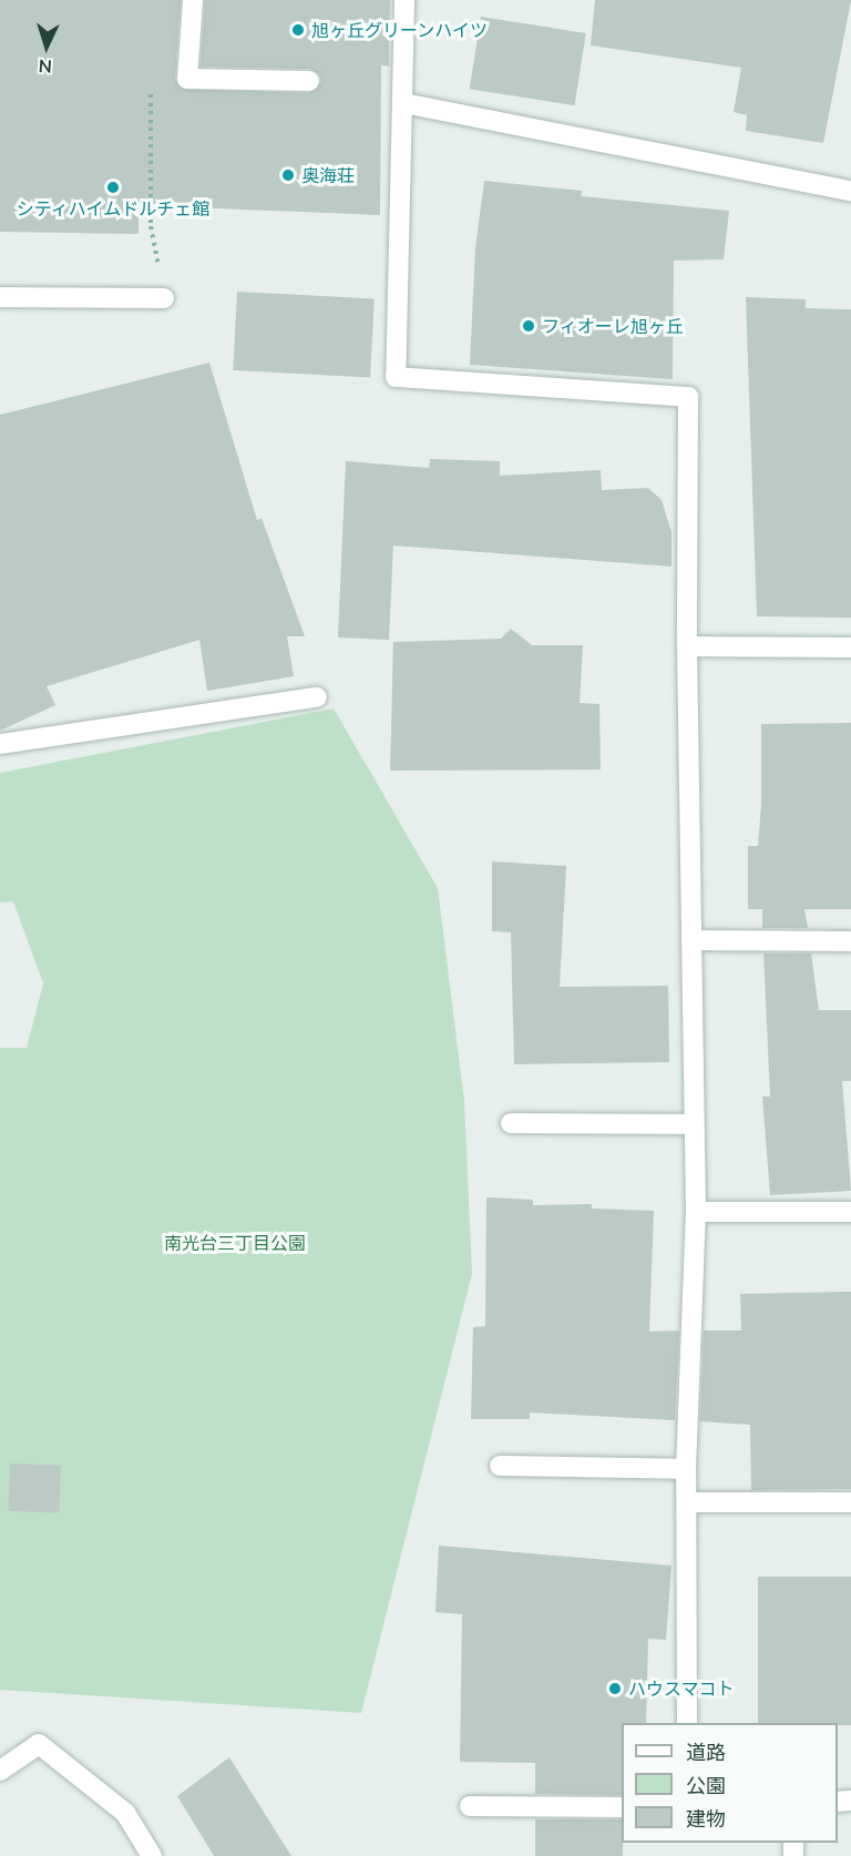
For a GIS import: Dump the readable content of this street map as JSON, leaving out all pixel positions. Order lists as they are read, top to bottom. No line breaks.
{"parks":["南光台三丁目公園"],"places":["旭ヶ丘グリーンハイツ","奥海荘","シティハイムドルチェ館","フィオーレ旭ヶ丘","ハウスマコト"],"legend":["道路","公園","建物"],"north":"bottom"}
